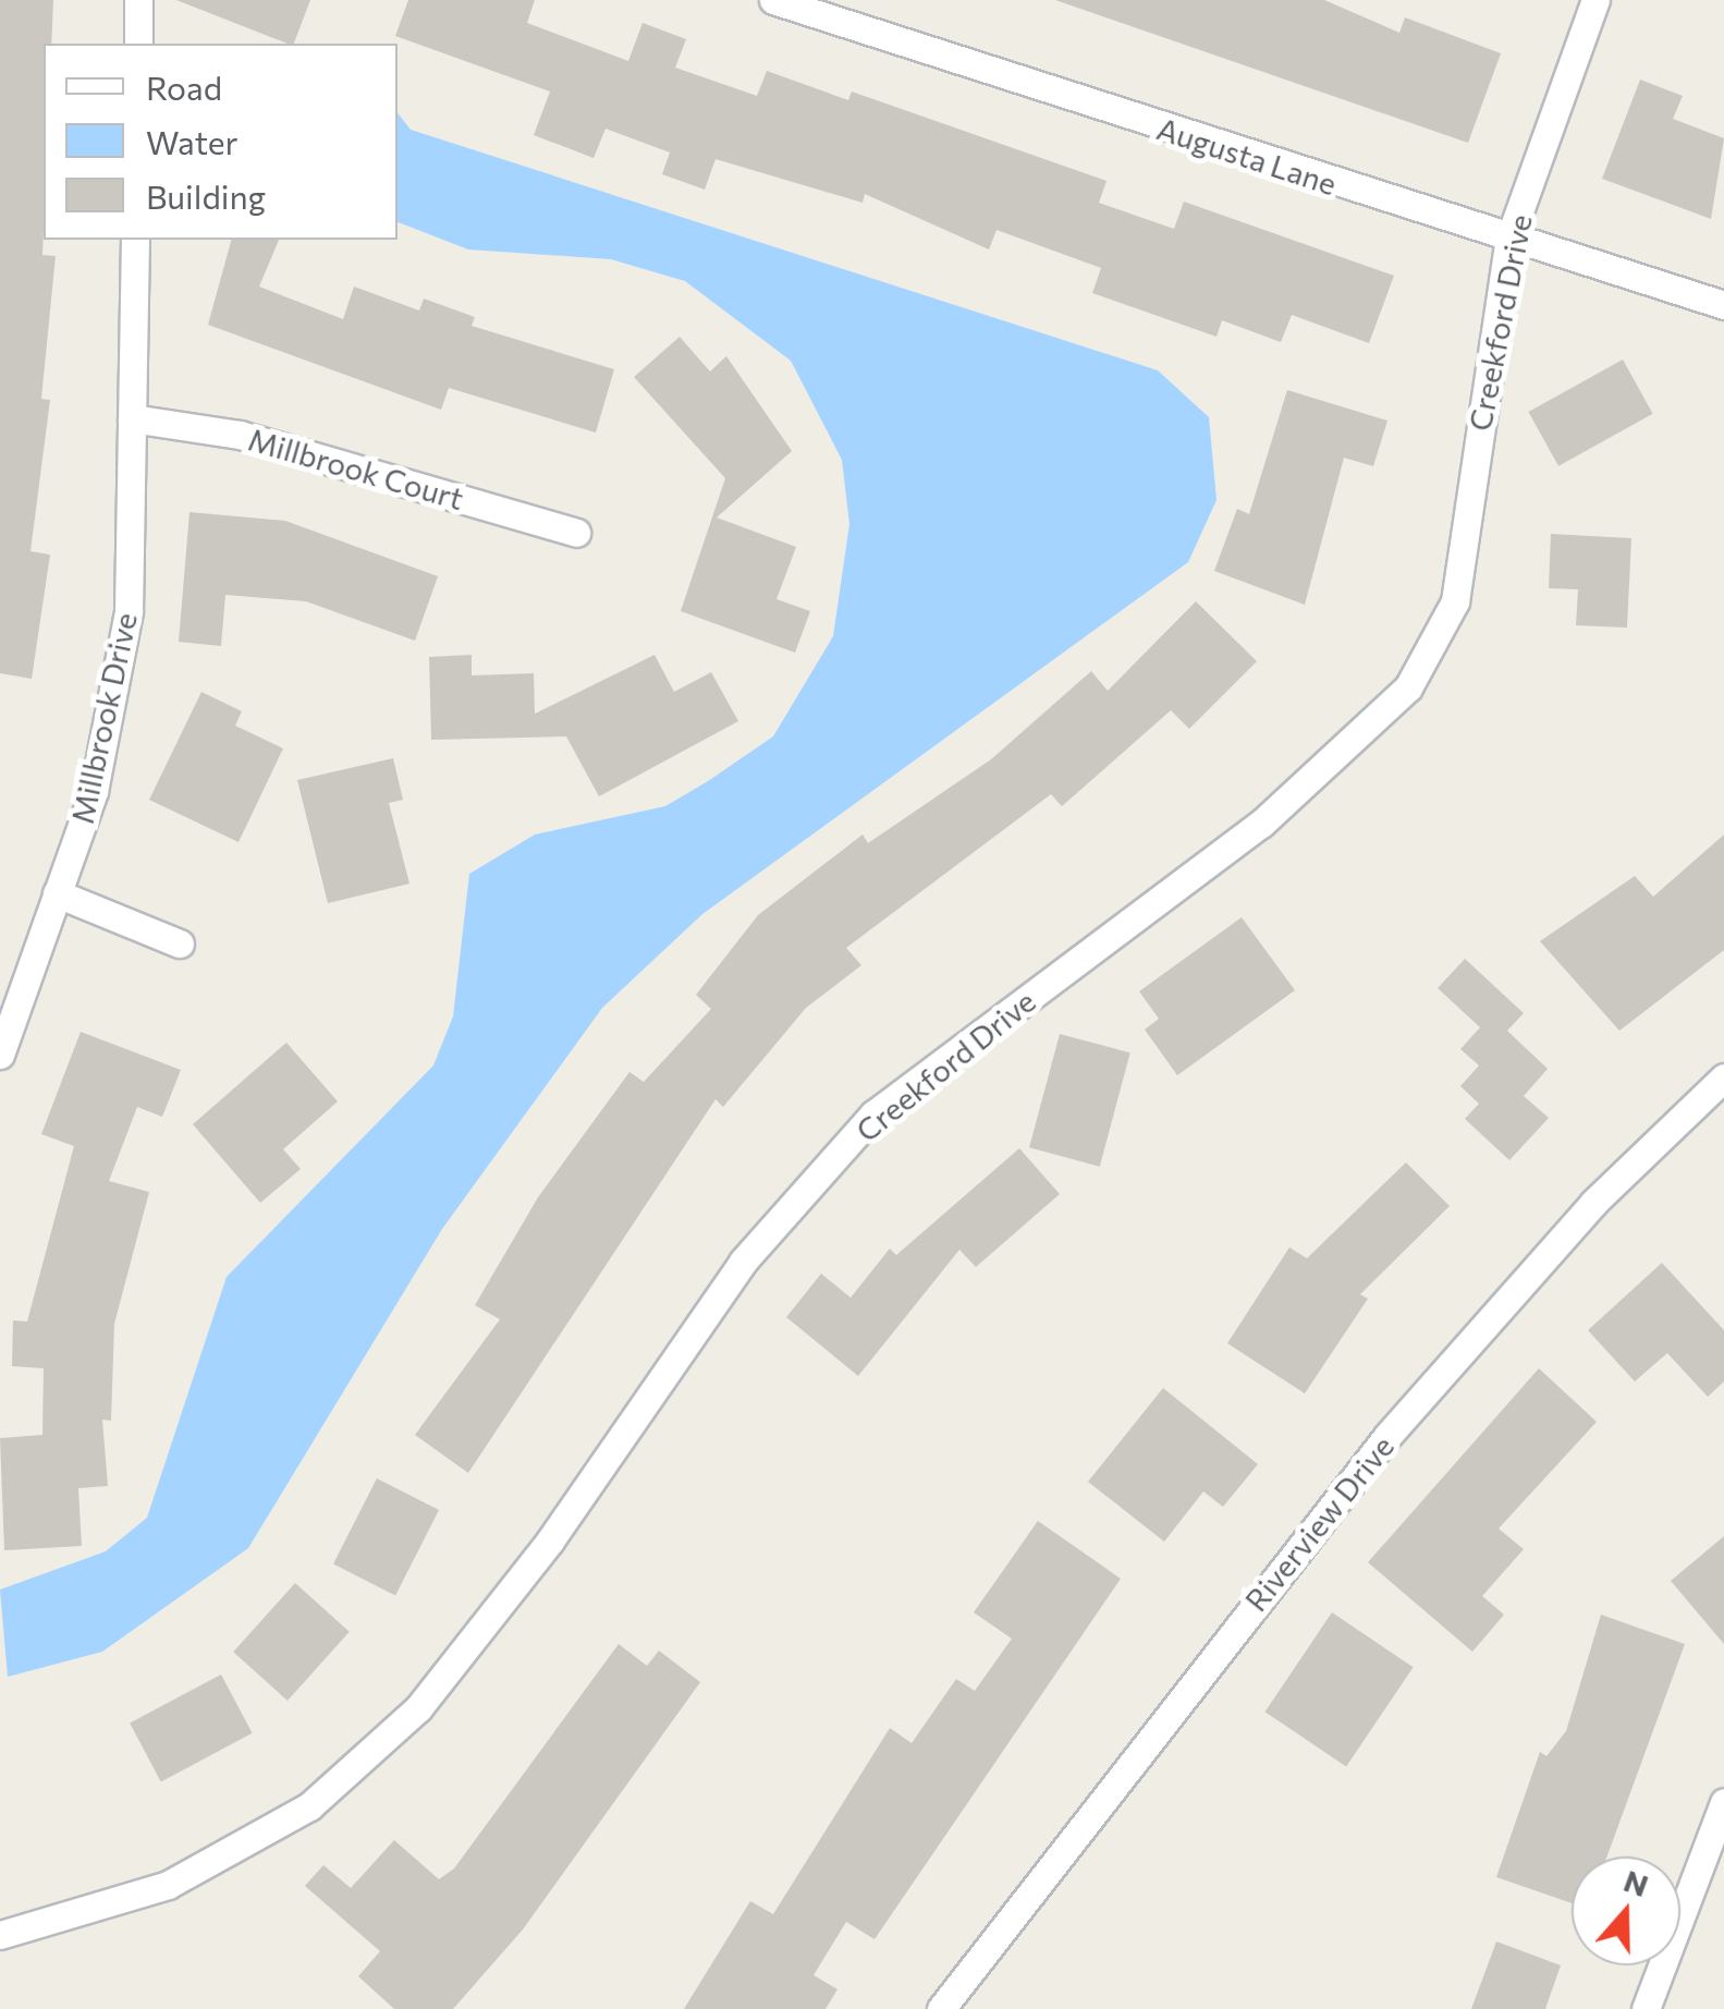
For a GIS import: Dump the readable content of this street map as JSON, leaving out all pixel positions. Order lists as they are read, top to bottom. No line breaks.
{"streets":{"street":["Augusta Lane","Creekford Drive","Millbrook Court","Millbrook Drive","Riverview Drive"]},"crossings":[["Augusta Lane","Creekford Drive"],["Millbrook Court","Millbrook Drive"]],"legend":["Road","Water","Building"],"north":"top"}
